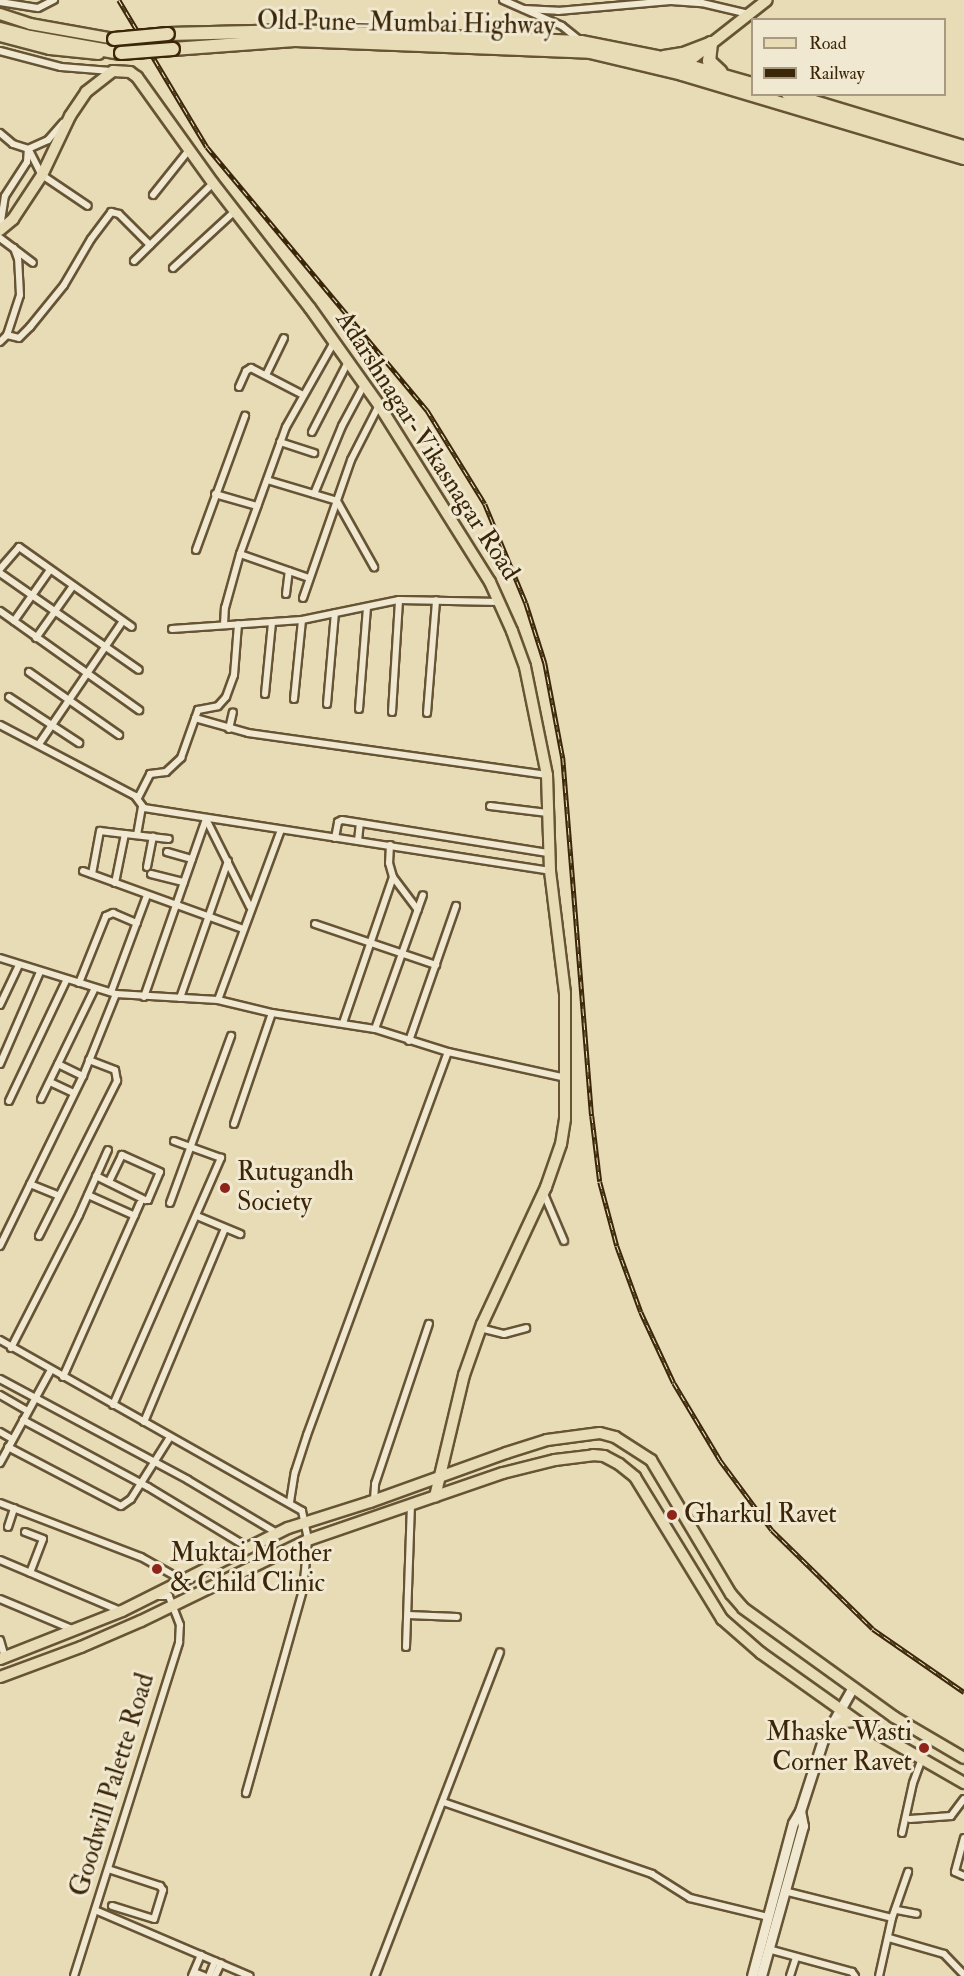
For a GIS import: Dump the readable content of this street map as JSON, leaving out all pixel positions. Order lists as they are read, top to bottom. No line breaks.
{"streets":{"highway":["Old Pune–Mumbai Highway"],"main road":["Adarshnagar-Vikasnagar Road"],"street":["Goodwill Palette Road"]},"places":["Rutugandh Society","Gharkul Ravet","Muktai Mother & Child Clinic","Mhaske Wasti Corner Ravet"],"legend":["Road","Railway"]}
